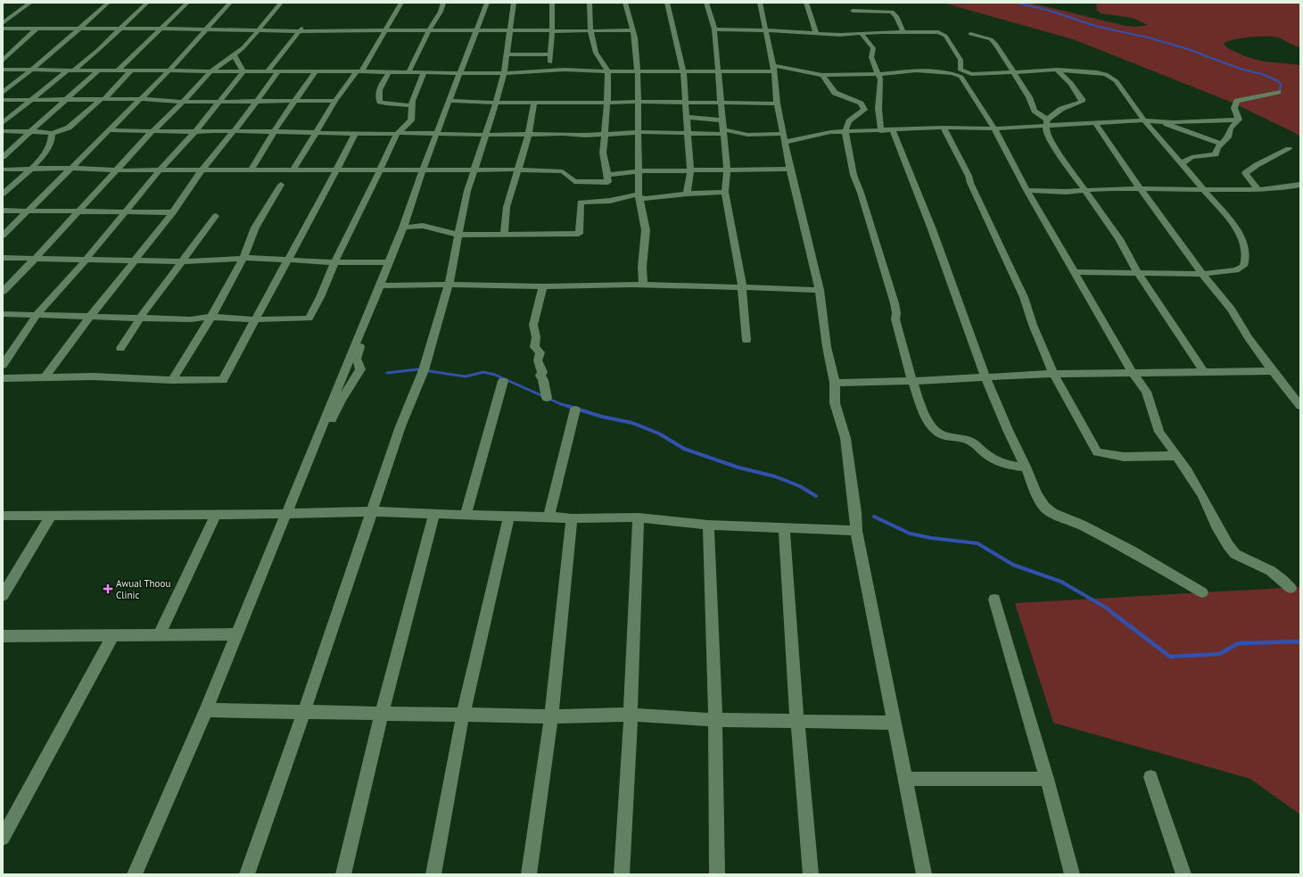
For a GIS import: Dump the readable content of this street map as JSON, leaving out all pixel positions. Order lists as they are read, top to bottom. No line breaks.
{"places":{"health":["Awual Thoou Clinic"]}}
